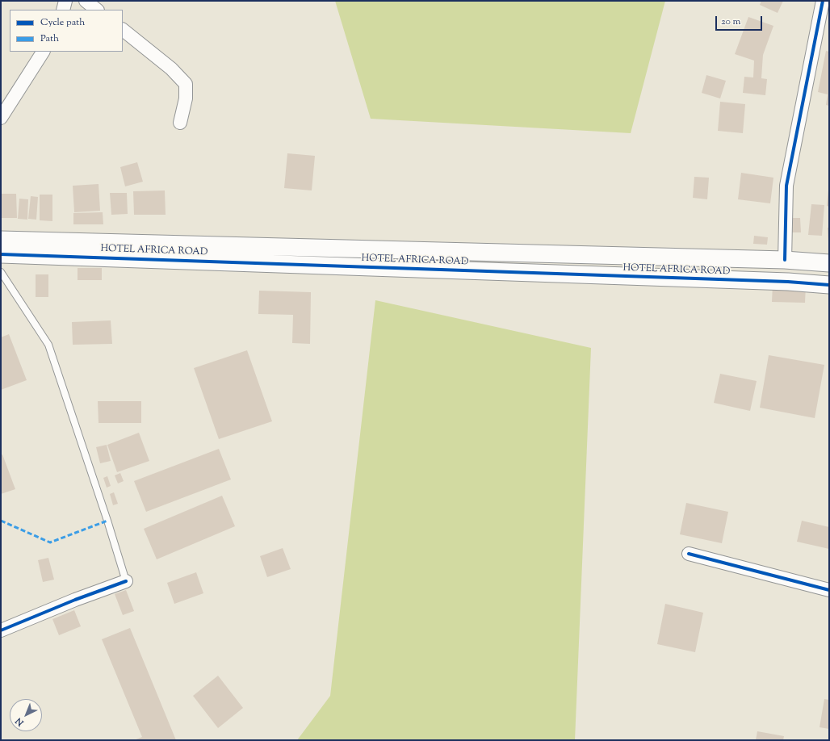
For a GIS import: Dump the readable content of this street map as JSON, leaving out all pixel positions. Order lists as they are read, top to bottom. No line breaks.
{"streets":{"street":["HOTEL AFRICA ROAD"]},"legend":["Cycle path","Path"],"scale_bar":"20 m","north":"bottom left"}
